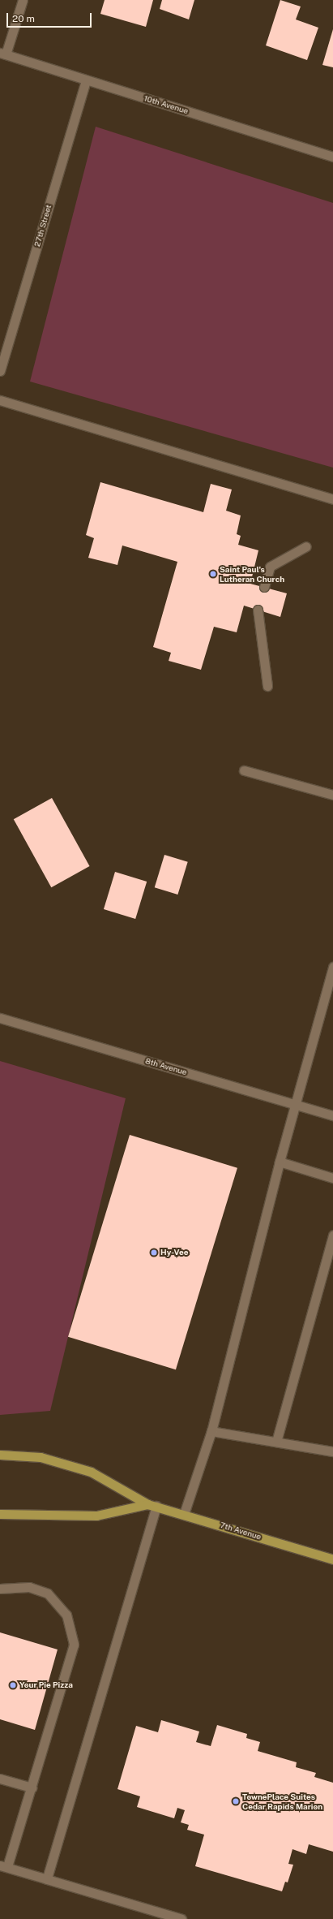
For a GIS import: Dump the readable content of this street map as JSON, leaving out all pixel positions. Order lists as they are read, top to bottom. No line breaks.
{"streets":{"main road":["7th Avenue"],"street":["10th Avenue","27th Street","8th Avenue"]},"crossings":[["10th Avenue","27th Street"]],"places":["Saint Paul's Lutheran Church","Hy-Vee","Your Pie Pizza","TownePlace Suites Cedar Rapids Marion"],"scale_bar":"20 m"}
